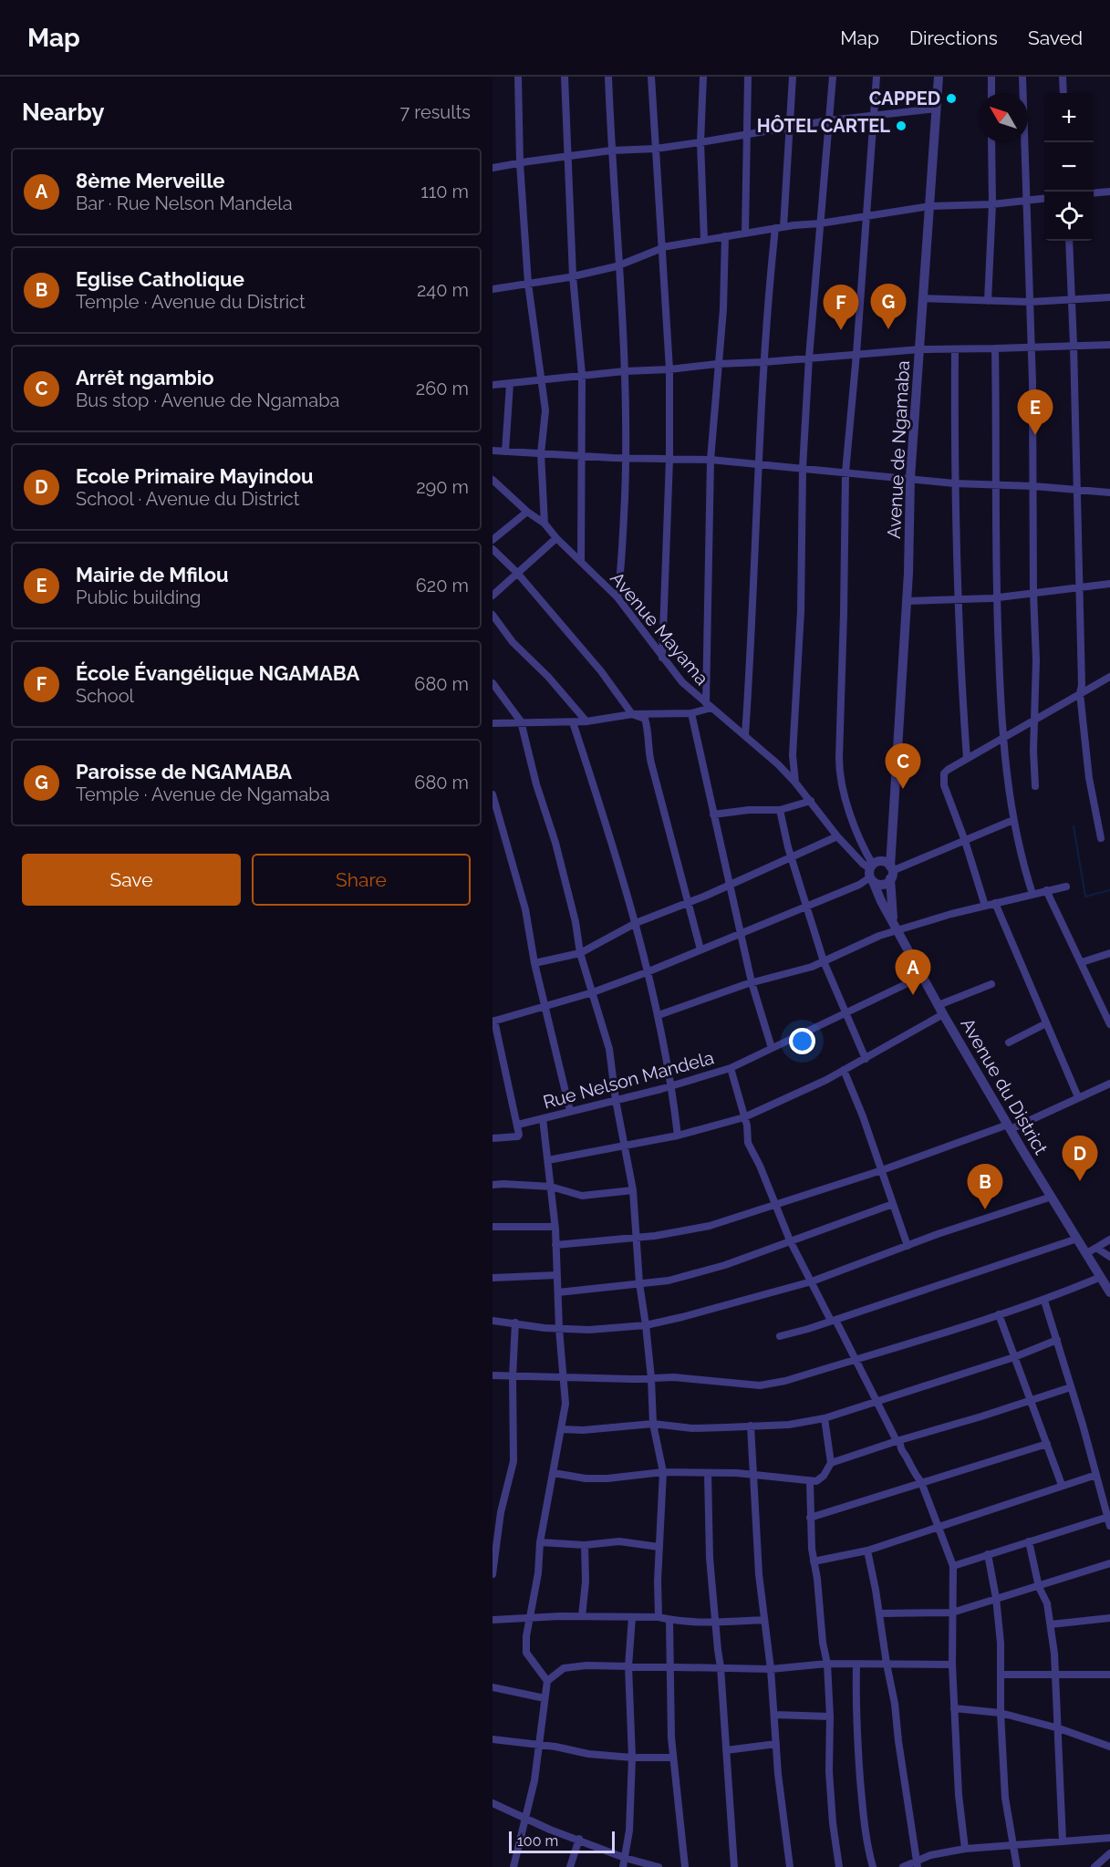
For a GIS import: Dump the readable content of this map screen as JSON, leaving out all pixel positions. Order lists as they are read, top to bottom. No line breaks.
{"streets":{"street":["Avenue de Ngamaba","Avenue Mayama","Rue Nelson Mandela","Avenue du District"]},"crossings":[["Avenue de Ngamaba","Avenue Mayama"],["Avenue de Ngamaba","Avenue du District"],["Avenue Mayama","Avenue du District"],["Rue Nelson Mandela","Avenue du District"]],"places":["CAPPED","HÔTEL CARTEL"],"scale_bar":"100 m","north":"top left","page":{"header":"Map","nav":["Map","Directions","Saved"],"heading":["Nearby","7 results"],"map_buttons":["+","−"],"list":[{"mark":"A","name":"8ème Merveille","note":"Bar · Rue Nelson Mandela","value":"110 m"},{"mark":"B","name":"Eglise Catholique","note":"Temple · Avenue du District","value":"240 m"},{"mark":"C","name":"Arrêt ngambio","note":"Bus stop · Avenue de Ngamaba","value":"260 m"},{"mark":"D","name":"Ecole Primaire Mayindou","note":"School · Avenue du District","value":"290 m"},{"mark":"E","name":"Mairie de Mfilou","note":"Public building","value":"620 m"},{"mark":"F","name":"École Évangélique NGAMABA","note":"School","value":"680 m"},{"mark":"G","name":"Paroisse de NGAMABA","note":"Temple · Avenue de Ngamaba","value":"680 m"}],"pins":["G","F","E","C","A","D","B"],"buttons":["Save","Share"],"scale":"100 m"}}
